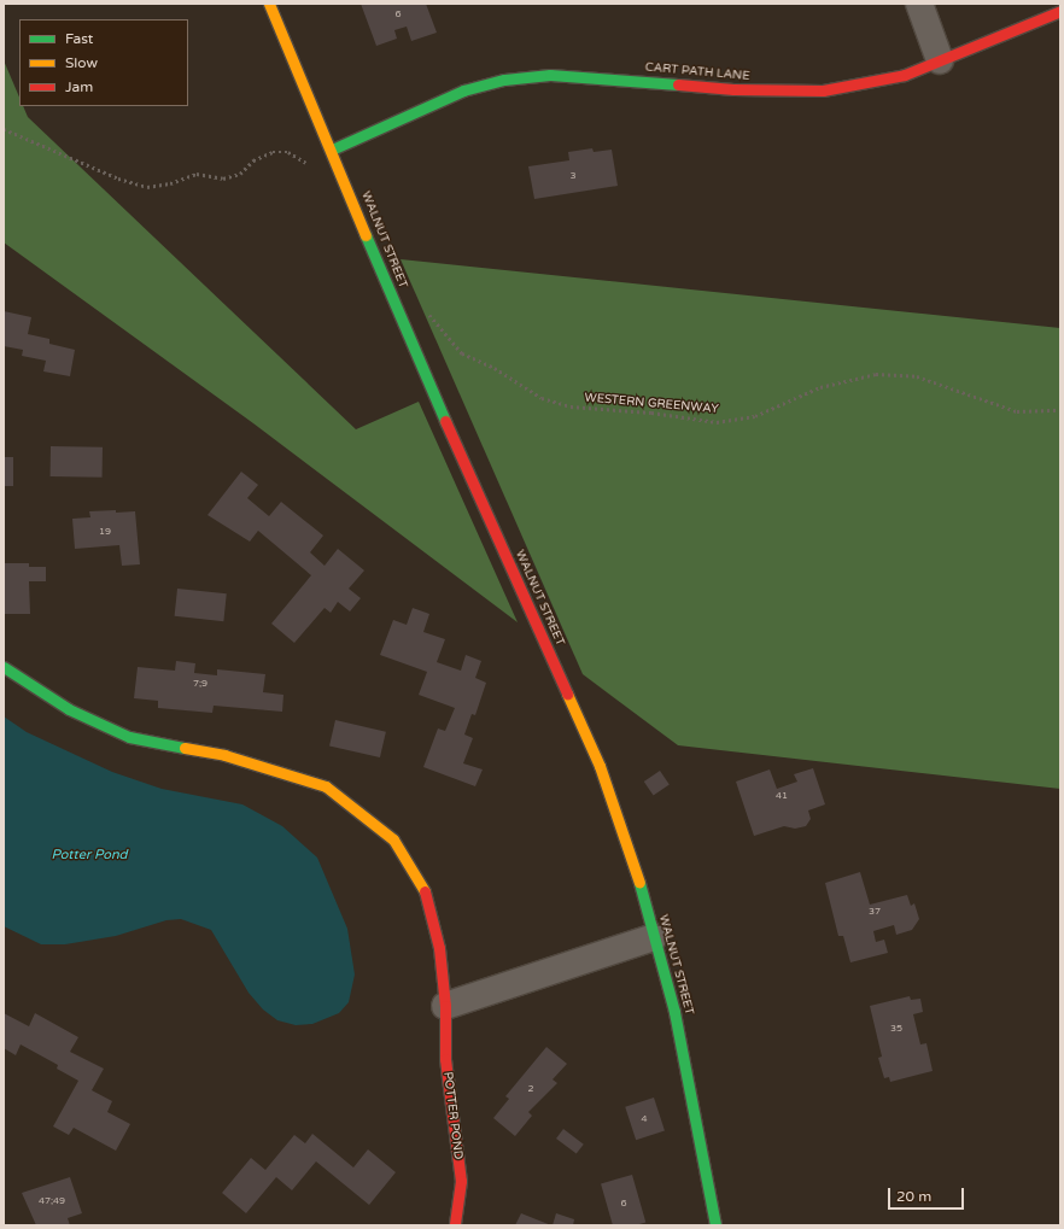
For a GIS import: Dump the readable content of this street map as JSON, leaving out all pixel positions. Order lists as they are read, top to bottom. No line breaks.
{"streets":{"street":["CART PATH LANE","WALNUT STREET","POTTER POND"],"path":["WESTERN GREENWAY"]},"crossings":[["CART PATH LANE","WALNUT STREET"]],"water":["Potter Pond"],"house_numbers":["6","3","19","7;9","41","37","35","2","4","47;49","6"],"legend":["Fast","Slow","Jam"],"scale_bar":"20 m"}
